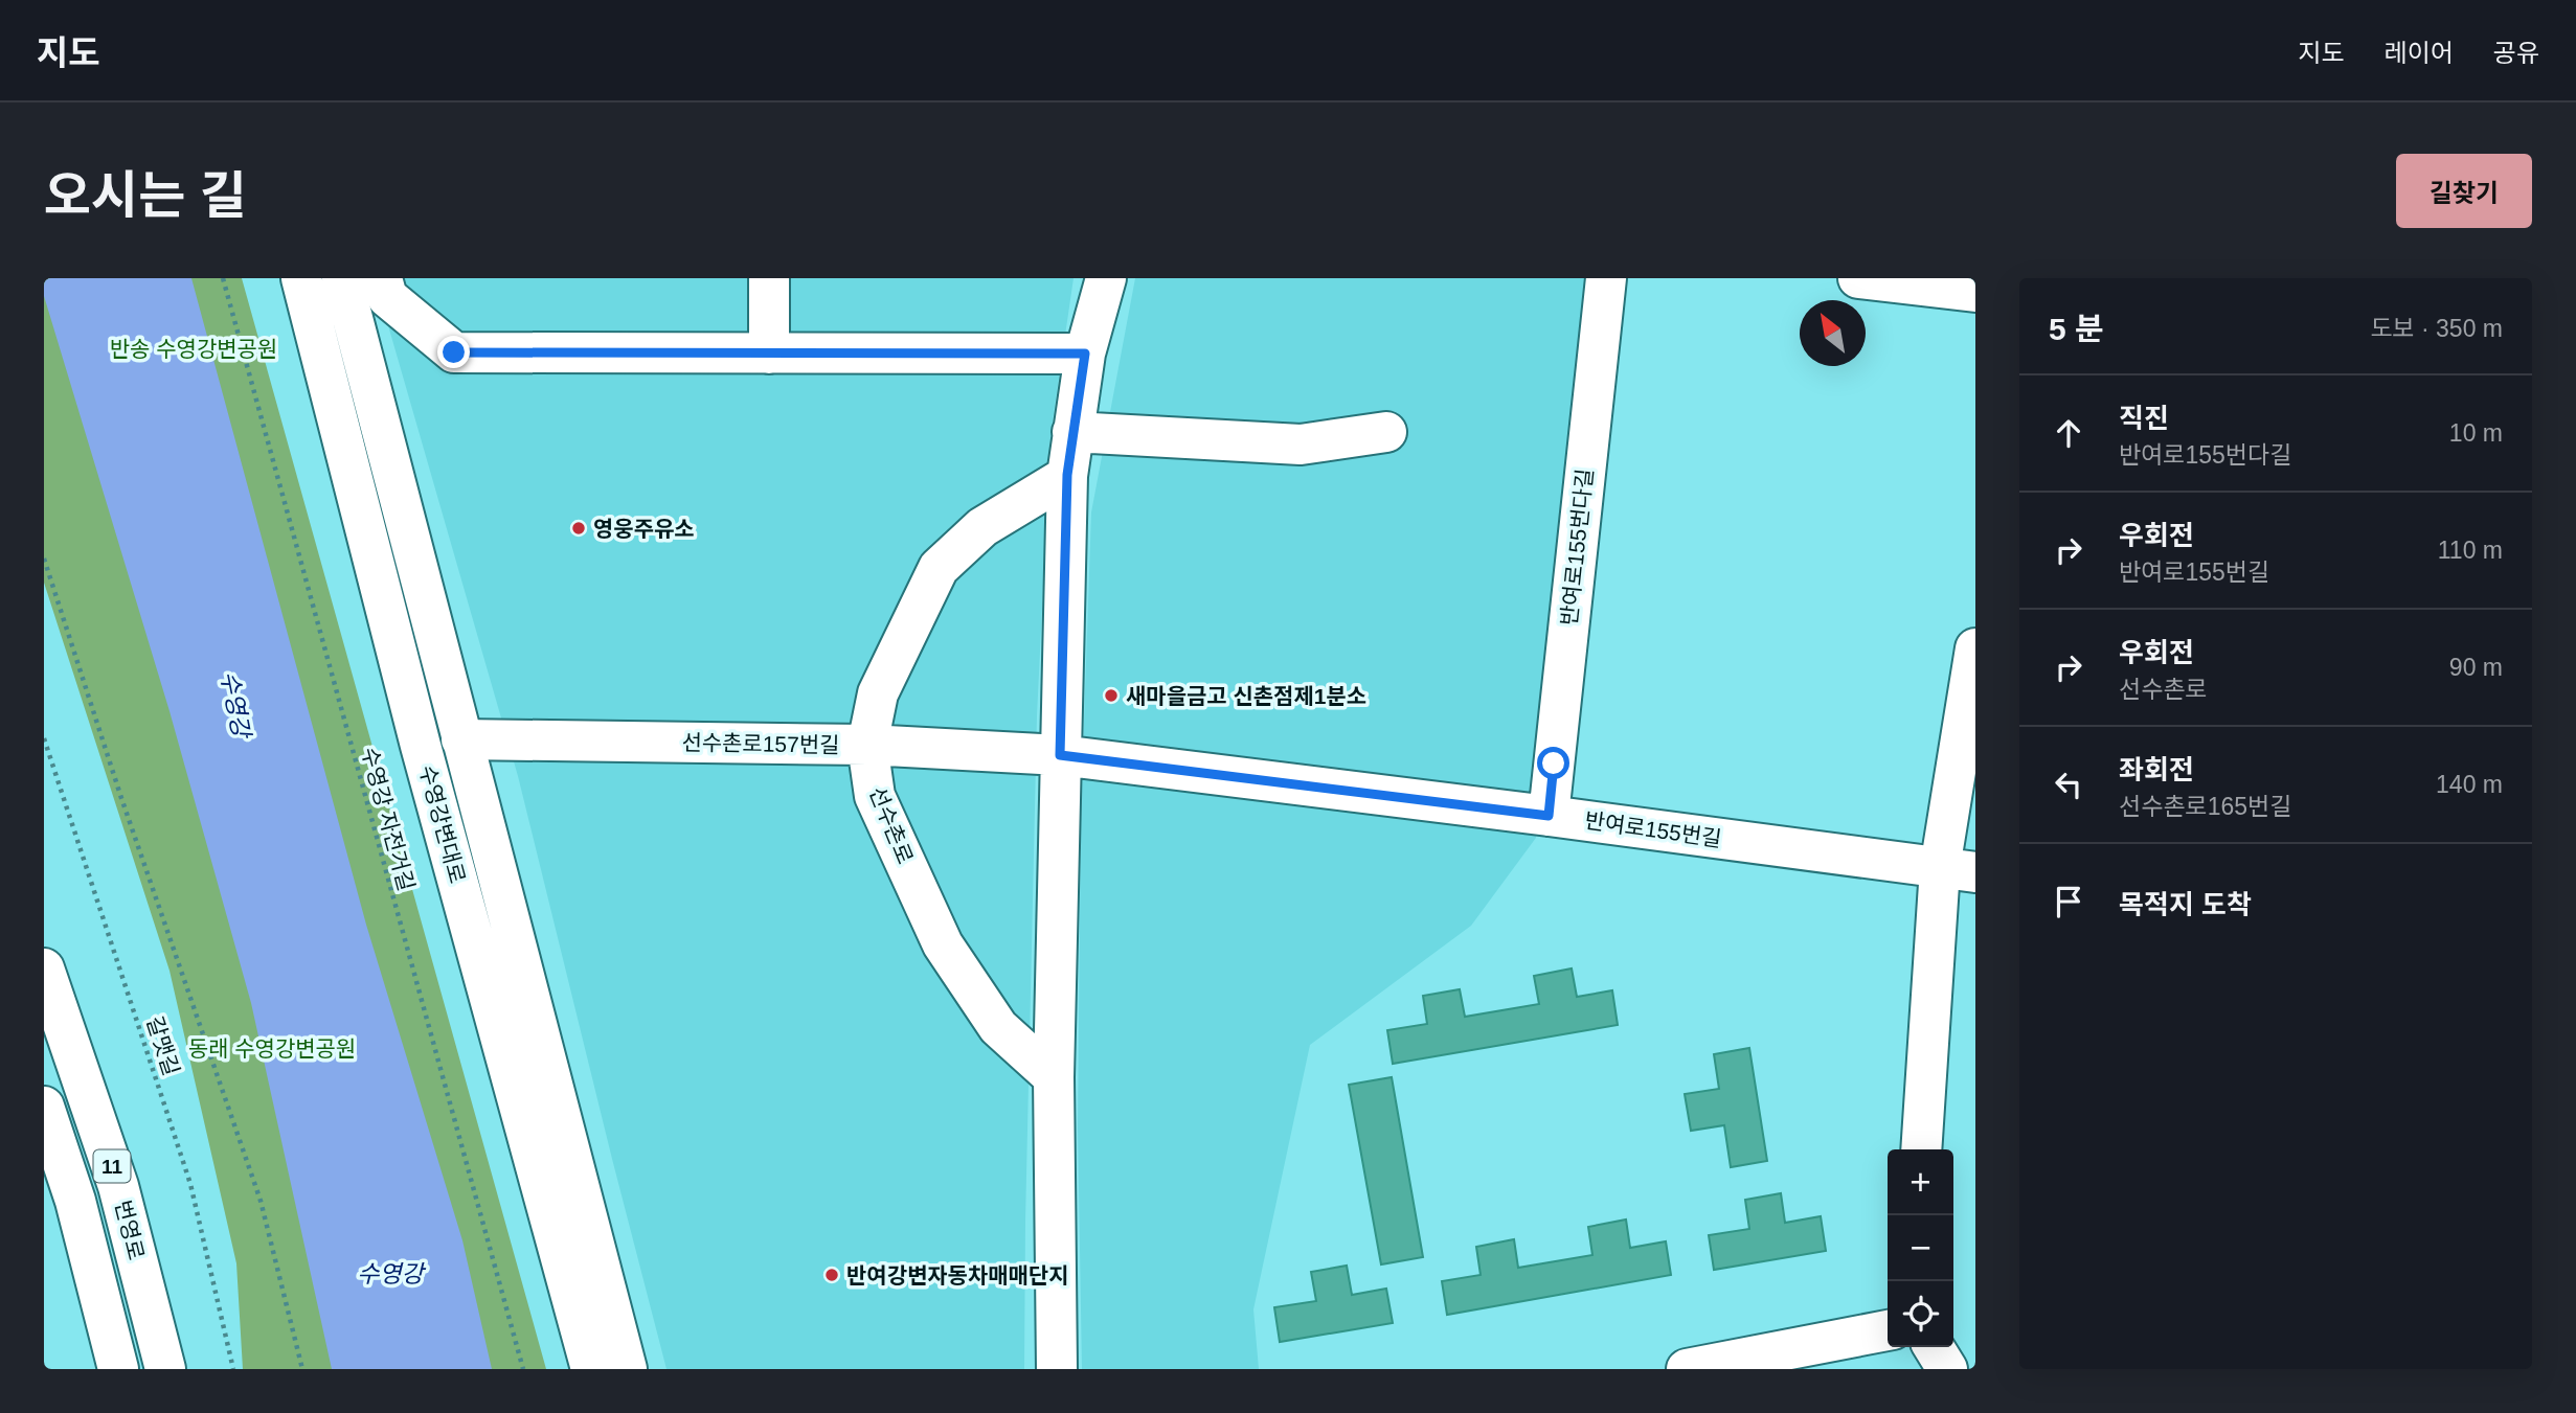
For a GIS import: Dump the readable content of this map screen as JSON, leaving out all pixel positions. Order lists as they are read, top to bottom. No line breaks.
{"streets":{"main road":["반여로155번다길","선수촌로157번길","수영강변대로","선수촌로","반여로155번길","11","번영로"],"path":["수영강 자전거길","갈맷길"]},"crossings":[["반여로155번다길","반여로155번길"],["선수촌로157번길","수영강변대로"],["선수촌로157번길","선수촌로"],["선수촌로157번길","반여로155번길"]],"water":["수영강"],"parks":["반송 수영강변공원","동래 수영강변공원"],"places":["영웅주유소","새마을금고 신촌점제1분소","반여강변자동차매매단지"],"north":"top left","page":{"header":"지도","nav":["지도","레이어","공유"],"title":"오시는 길","buttons":"길찾기","heading":["5 분","도보 · 350 m"],"list":[["직진","반여로155번다길","10 m"],["우회전","반여로155번길","110 m"],["우회전","선수촌로","90 m"],["좌회전","선수촌로165번길","140 m"],"목적지 도착"],"map_buttons":["+","−"]}}
